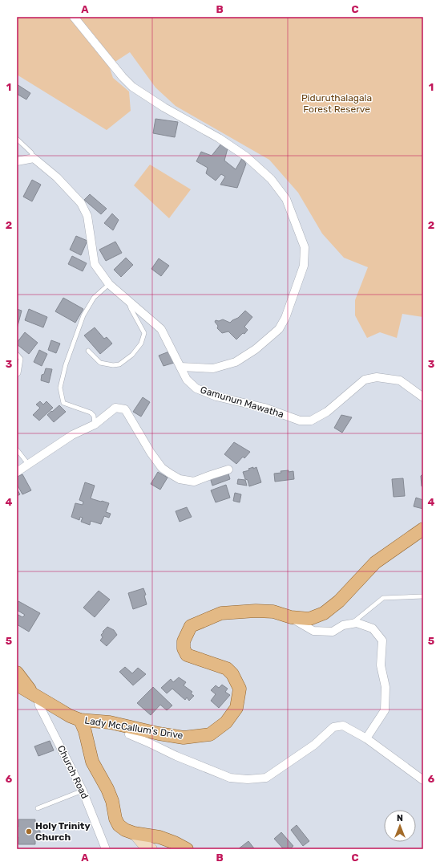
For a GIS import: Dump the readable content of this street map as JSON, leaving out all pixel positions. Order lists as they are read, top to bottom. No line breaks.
{"streets":{"main road":["Lady McCallum's Drive"],"street":["Gamunun Mawatha","Church Road"]},"crossings":[["Lady McCallum's Drive","Church Road"]],"parks":["Piduruthalagala Forest Reserve"],"places":["Holy Trinity Church"],"north":"top","grid":{"columns":["A","B","C"],"rows":["1","2","3","4","5","6"]}}
